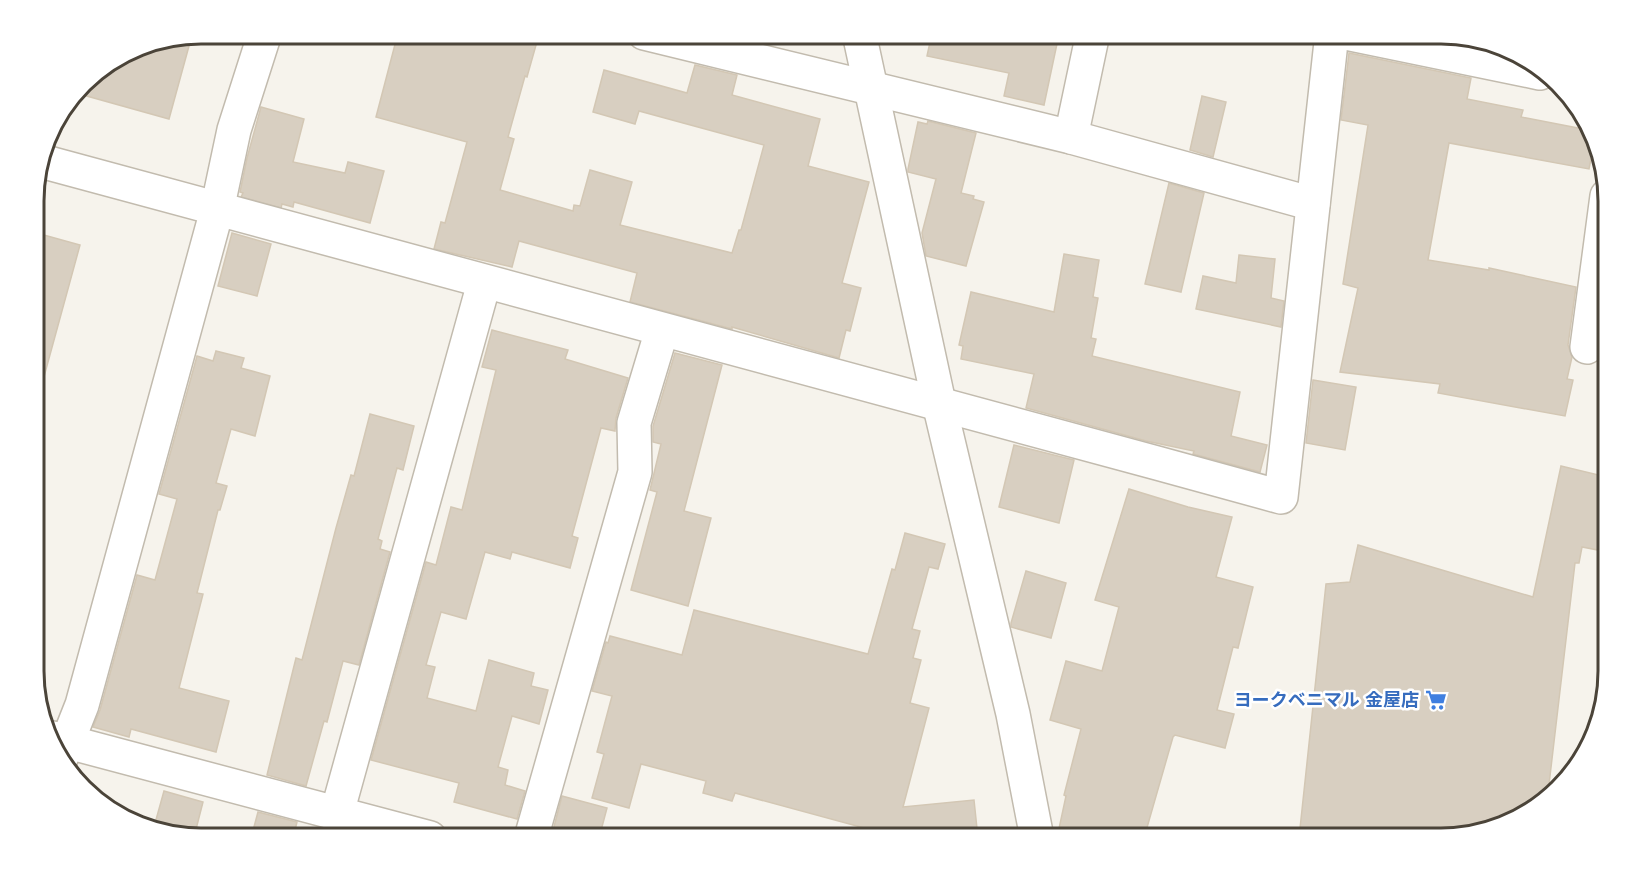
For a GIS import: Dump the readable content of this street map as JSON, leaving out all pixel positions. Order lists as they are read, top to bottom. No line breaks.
{"places":{"supermarket":["ヨークベニマル 金屋店"]}}
